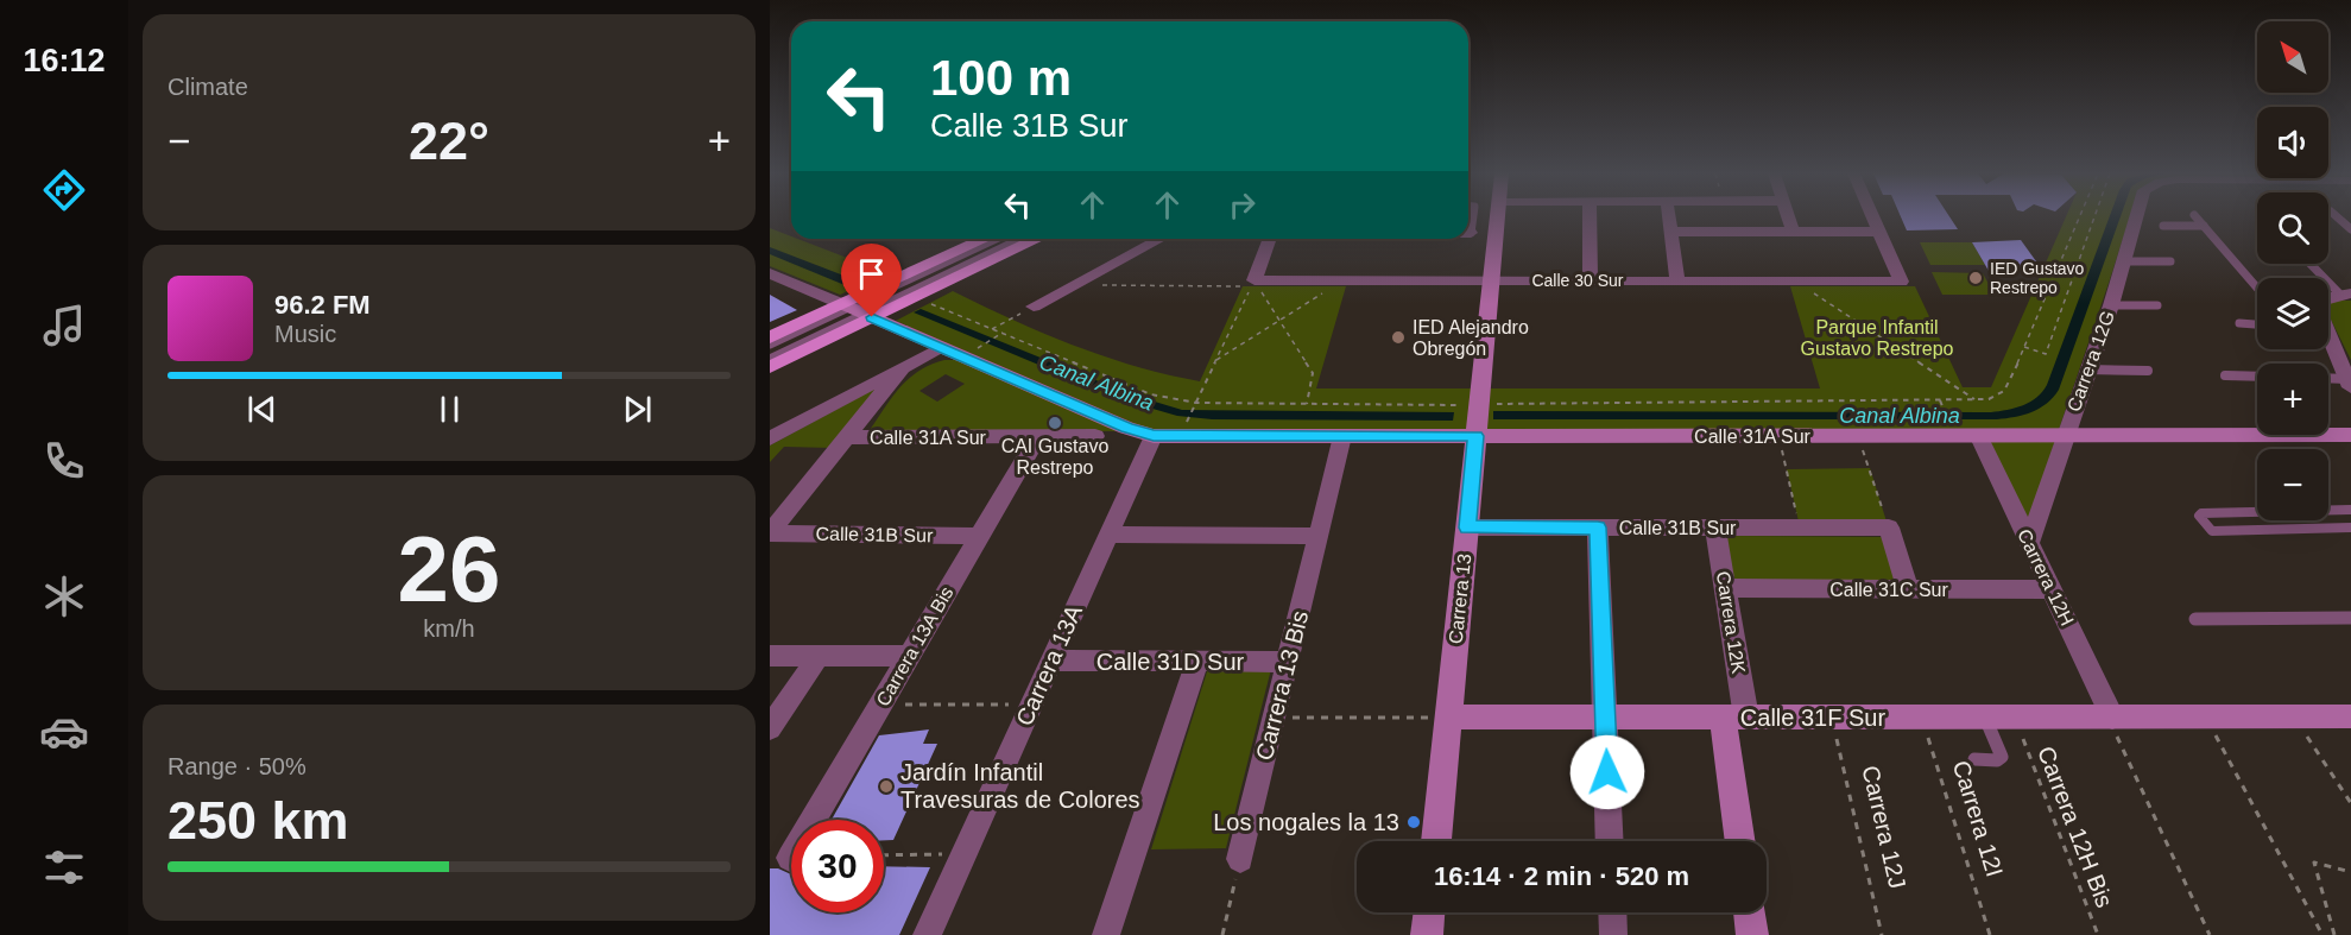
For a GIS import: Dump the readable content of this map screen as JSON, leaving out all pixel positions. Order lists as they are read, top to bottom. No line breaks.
{"streets":{"street":["Calle 30 Sur","Carrera 12G","Calle 31A Sur","Calle 31B Sur","Carrera 12H","Calle 31C Sur","Carrera 13","Carrera 12K","Carrera 13A Bis","Calle 31D Sur","Carrera 13A","Carrera 13 Bis","Calle 31F Sur"],"path":["Carrera 12I","Carrera 12J","Carrera 12H Bis"]},"crossings":[["Calle 30 Sur","Carrera 13"],["Carrera 12G","Calle 31A Sur"],["Carrera 12G","Carrera 12H"],["Calle 31A Sur","Carrera 12H"],["Calle 31A Sur","Carrera 13"],["Calle 31A Sur","Carrera 13A Bis"],["Calle 31A Sur","Carrera 13A"],["Calle 31A Sur","Carrera 13 Bis"],["Calle 31B Sur","Carrera 13"],["Calle 31B Sur","Carrera 12K"],["Calle 31B Sur","Carrera 13A Bis"],["Carrera 12H","Calle 31C Sur"],["Carrera 12H","Calle 31F Sur"],["Calle 31C Sur","Carrera 12K"],["Carrera 13","Calle 31F Sur"],["Carrera 12K","Calle 31F Sur"],["Calle 31D Sur","Carrera 13A"],["Calle 31D Sur","Carrera 13 Bis"],["Calle 31F Sur","Carrera 12I"]],"water":["Canal Albina"],"parks":["Parque Infantil Gustavo Restrepo"],"places":["IED Gustavo Restrepo","IED Alejandro Obregón","CAI Gustavo Restrepo","Jardín Infantil Travesuras de Colores","Los nogales la 13"],"north":"top left","page":{"tabs":"16:12","tile":["Climate",["26","km/h"],["Range · 50%","250 km"]],"map_buttons":["+","−"],"turn":["100 m","Calle 31B Sur"],"heat":["−","22°","+"],"song":["96.2 FM","Music"],"limit":"30","trip":"16:14 · 2 min · 520 m"}}
